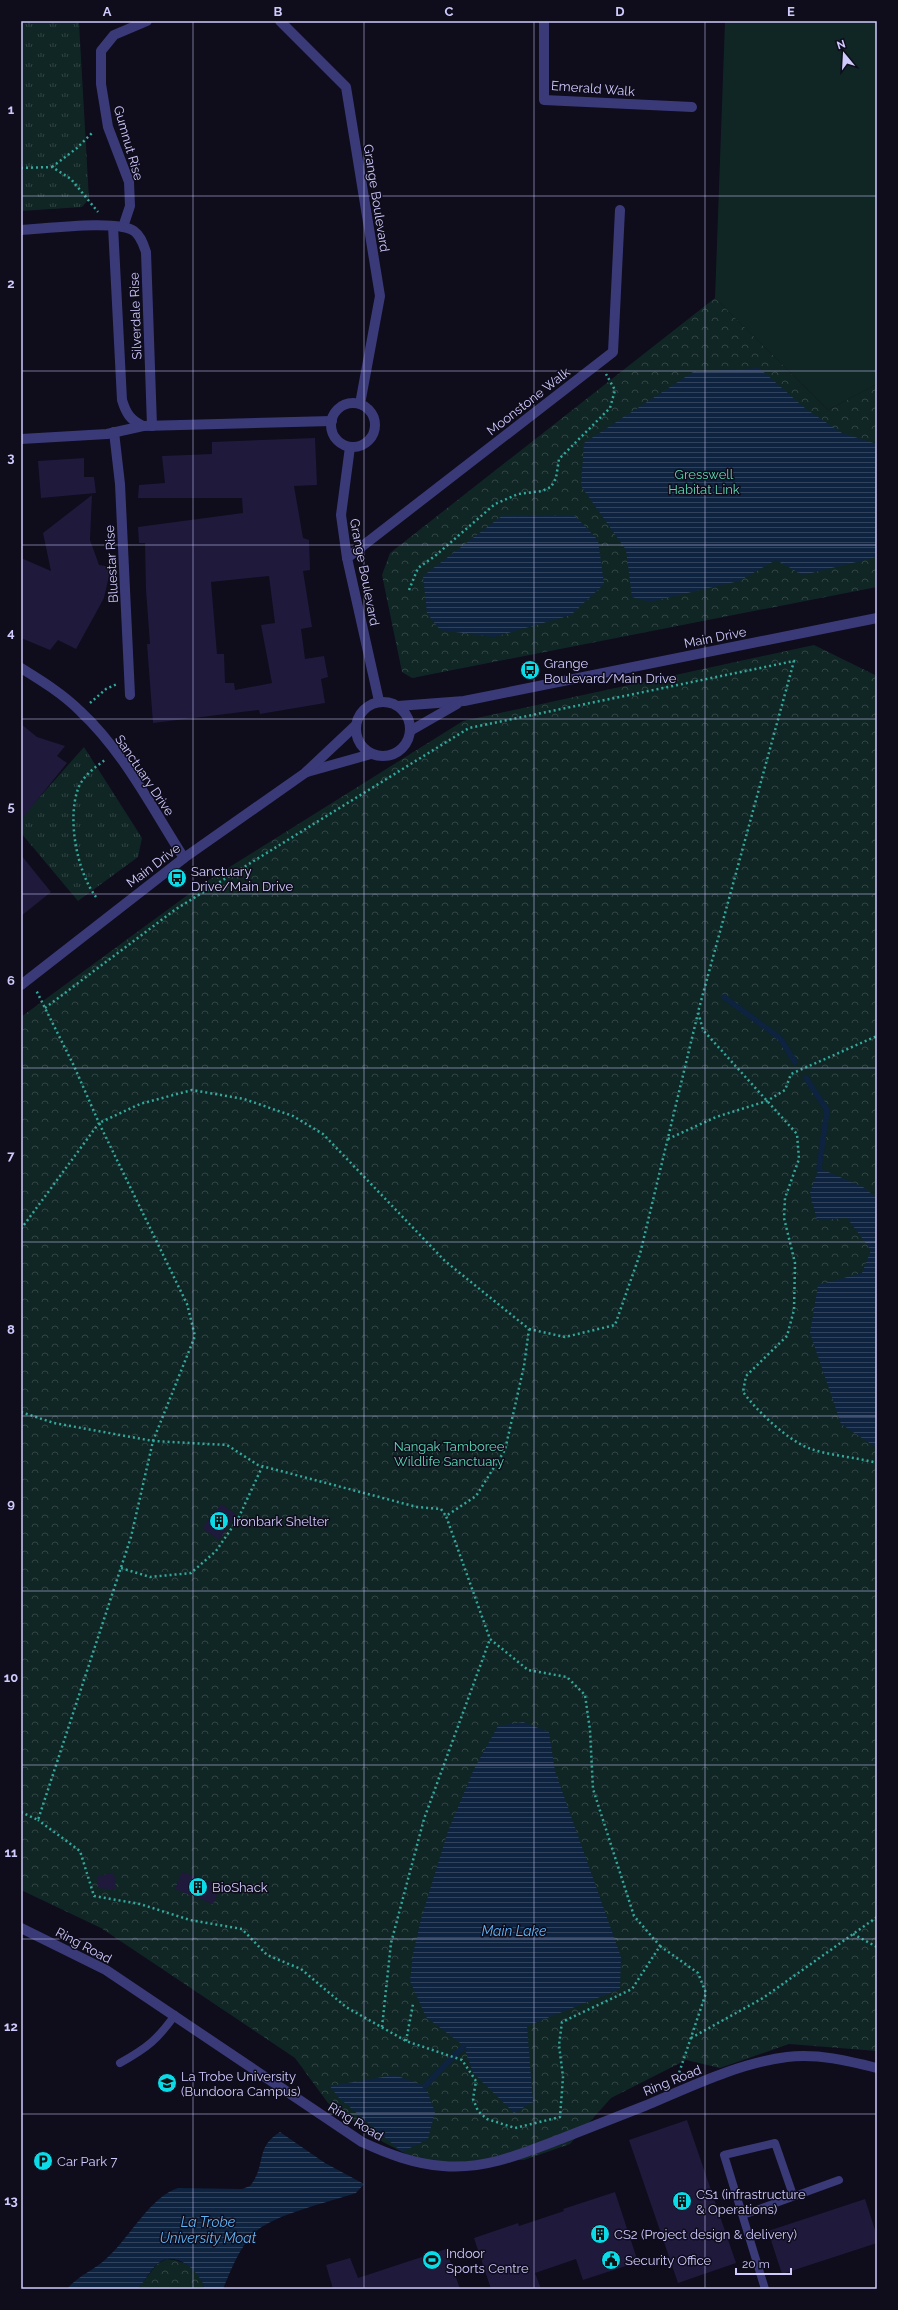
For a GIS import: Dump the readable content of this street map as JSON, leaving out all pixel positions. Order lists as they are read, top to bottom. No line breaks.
{"streets":{"street":["Emerald Walk","Gumnut Rise","Grange Boulevard","Silverdale Rise","Moonstone Walk","Bluestar Rise","Main Drive","Sanctuary Drive","Ring Road"]},"crossings":[["Gumnut Rise","Silverdale Rise"],["Grange Boulevard","Moonstone Walk"],["Grange Boulevard","Main Drive"],["Main Drive","Sanctuary Drive"]],"water":["Main Lake","La Trobe University Moat"],"parks":["Gresswell Habitat Link","Nangak Tamboree Wildlife Sanctuary"],"places":{"bus stop":["Grange Boulevard/Main Drive","Sanctuary Drive/Main Drive"],"building":["Ironbark Shelter","BioShack","CS1 (infrastructure & Operations)","CS2 (Project design & delivery)"],"school or university":["La Trobe University (Bundoora Campus)"],"parking":["Car Park 7"],"sports":["Indoor Sports Centre"],"public building":["Security Office"]},"scale_bar":"20 m","north":"top","grid":{"columns":["A","B","C","D","E"],"rows":["1","2","3","4","5","6","7","8","9","10","11","12","13"]}}
